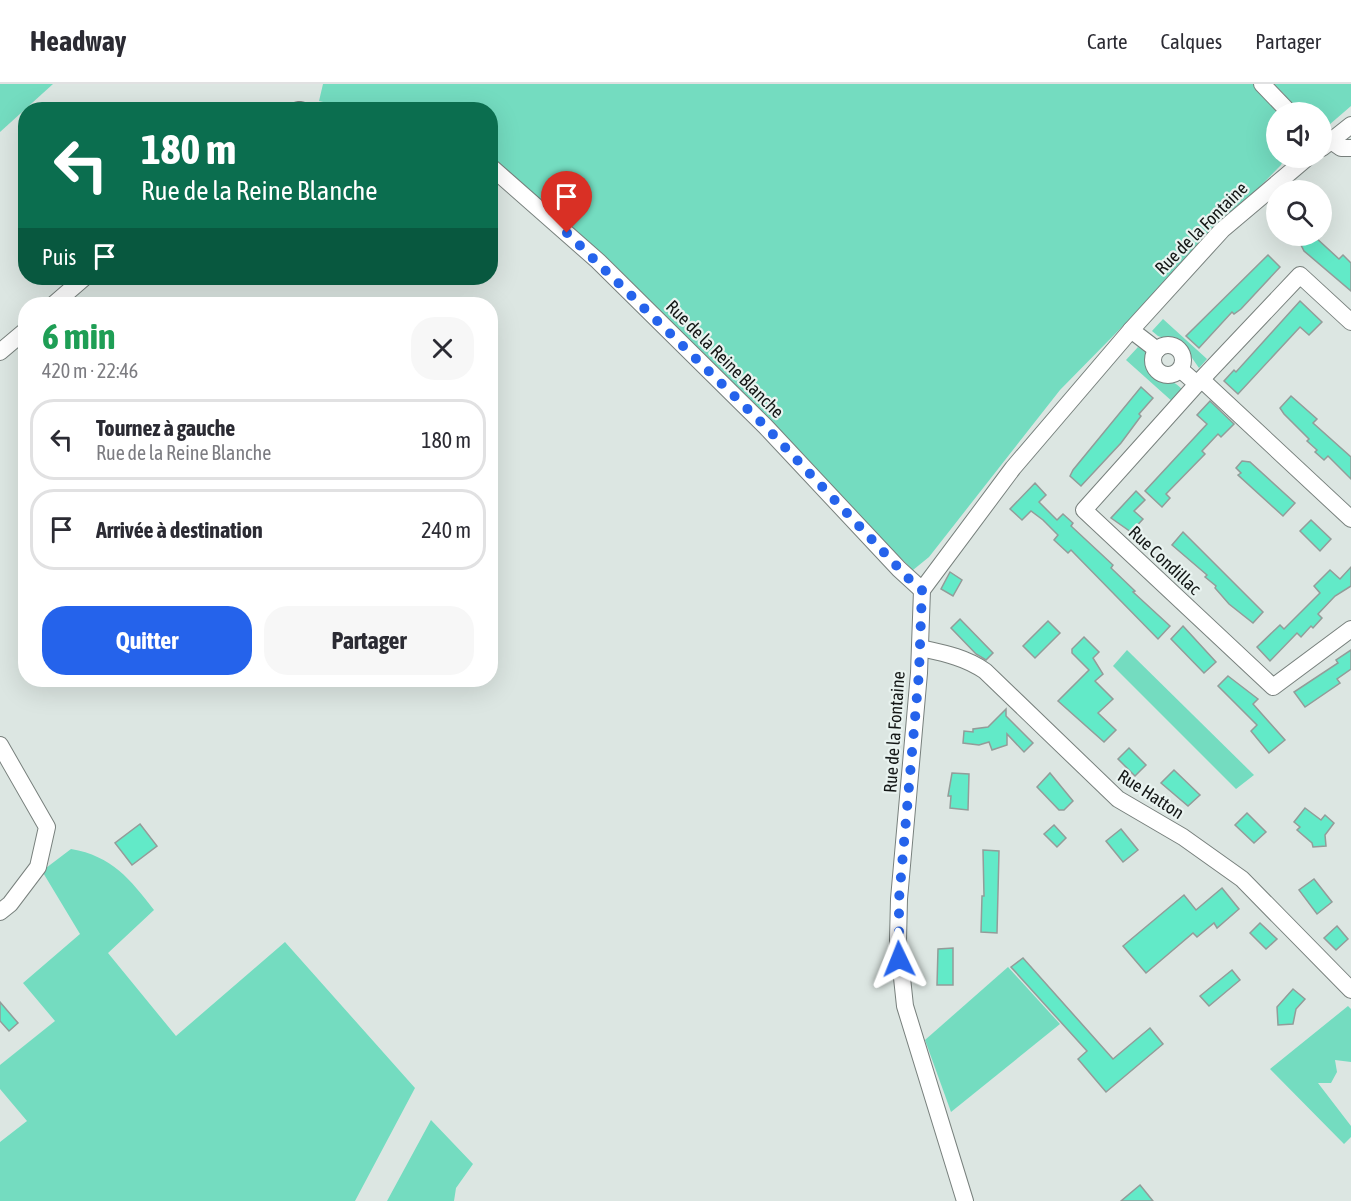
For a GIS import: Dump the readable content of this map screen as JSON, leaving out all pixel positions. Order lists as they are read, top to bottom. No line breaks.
{"streets":{"street":["Rue de la Fontaine","Rue de la Reine Blanche","Rue Condillac","Rue Hatton"]},"crossings":[["Rue de la Fontaine","Rue de la Reine Blanche"],["Rue de la Fontaine","Rue Hatton"]],"page":{"header":"Headway","nav":["Carte","Calques","Partager"],"turn":["180 m","Rue de la Reine Blanche"],"then":"Puis","heading":["6 min","420 m · 22:46"],"list":[{"name":"Tournez à gauche","note":"Rue de la Reine Blanche","value":"180 m"},{"name":"Arrivée à destination","value":"240 m"}],"buttons":["Quitter","Partager"]}}
